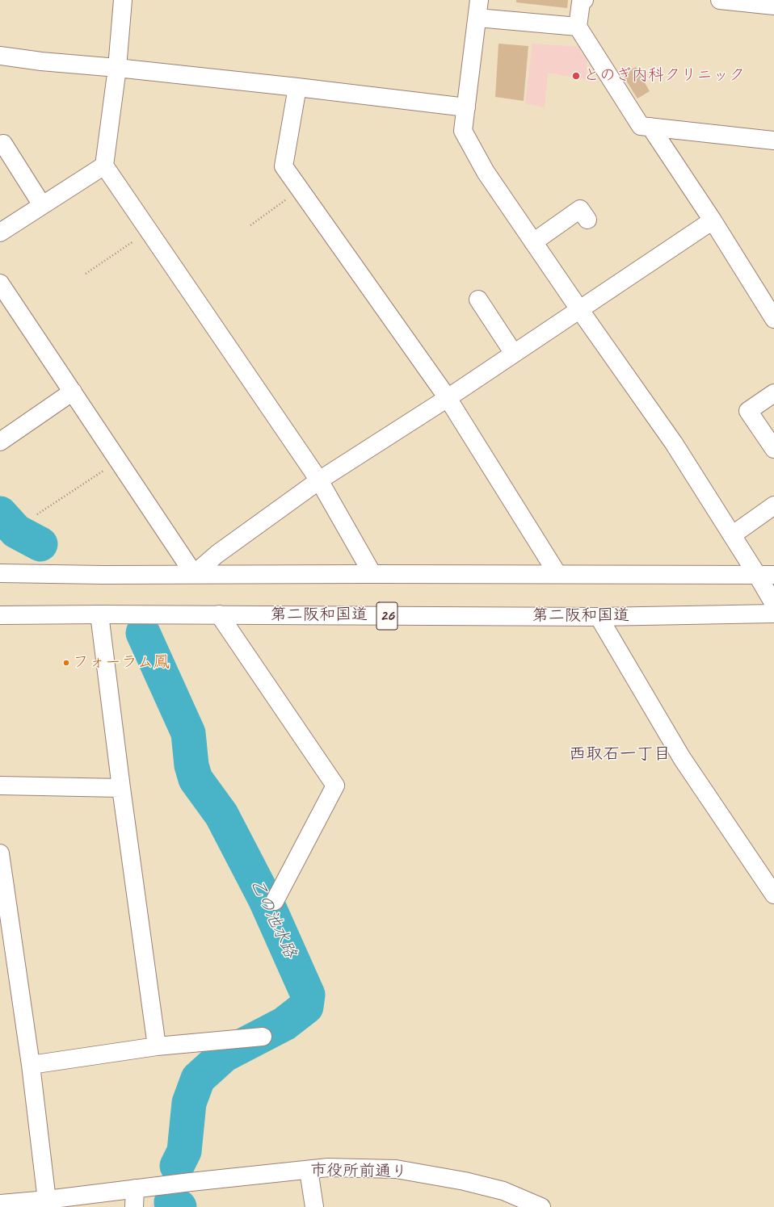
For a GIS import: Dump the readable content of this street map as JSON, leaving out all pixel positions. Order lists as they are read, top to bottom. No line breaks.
{"streets":{"main road":["第二阪和国道","26","市役所前通り"]},"districts":["西取石一丁目"],"water":["乙の池水路"],"places":["とのぎ内科クリニック","フォーラム鳳"]}
